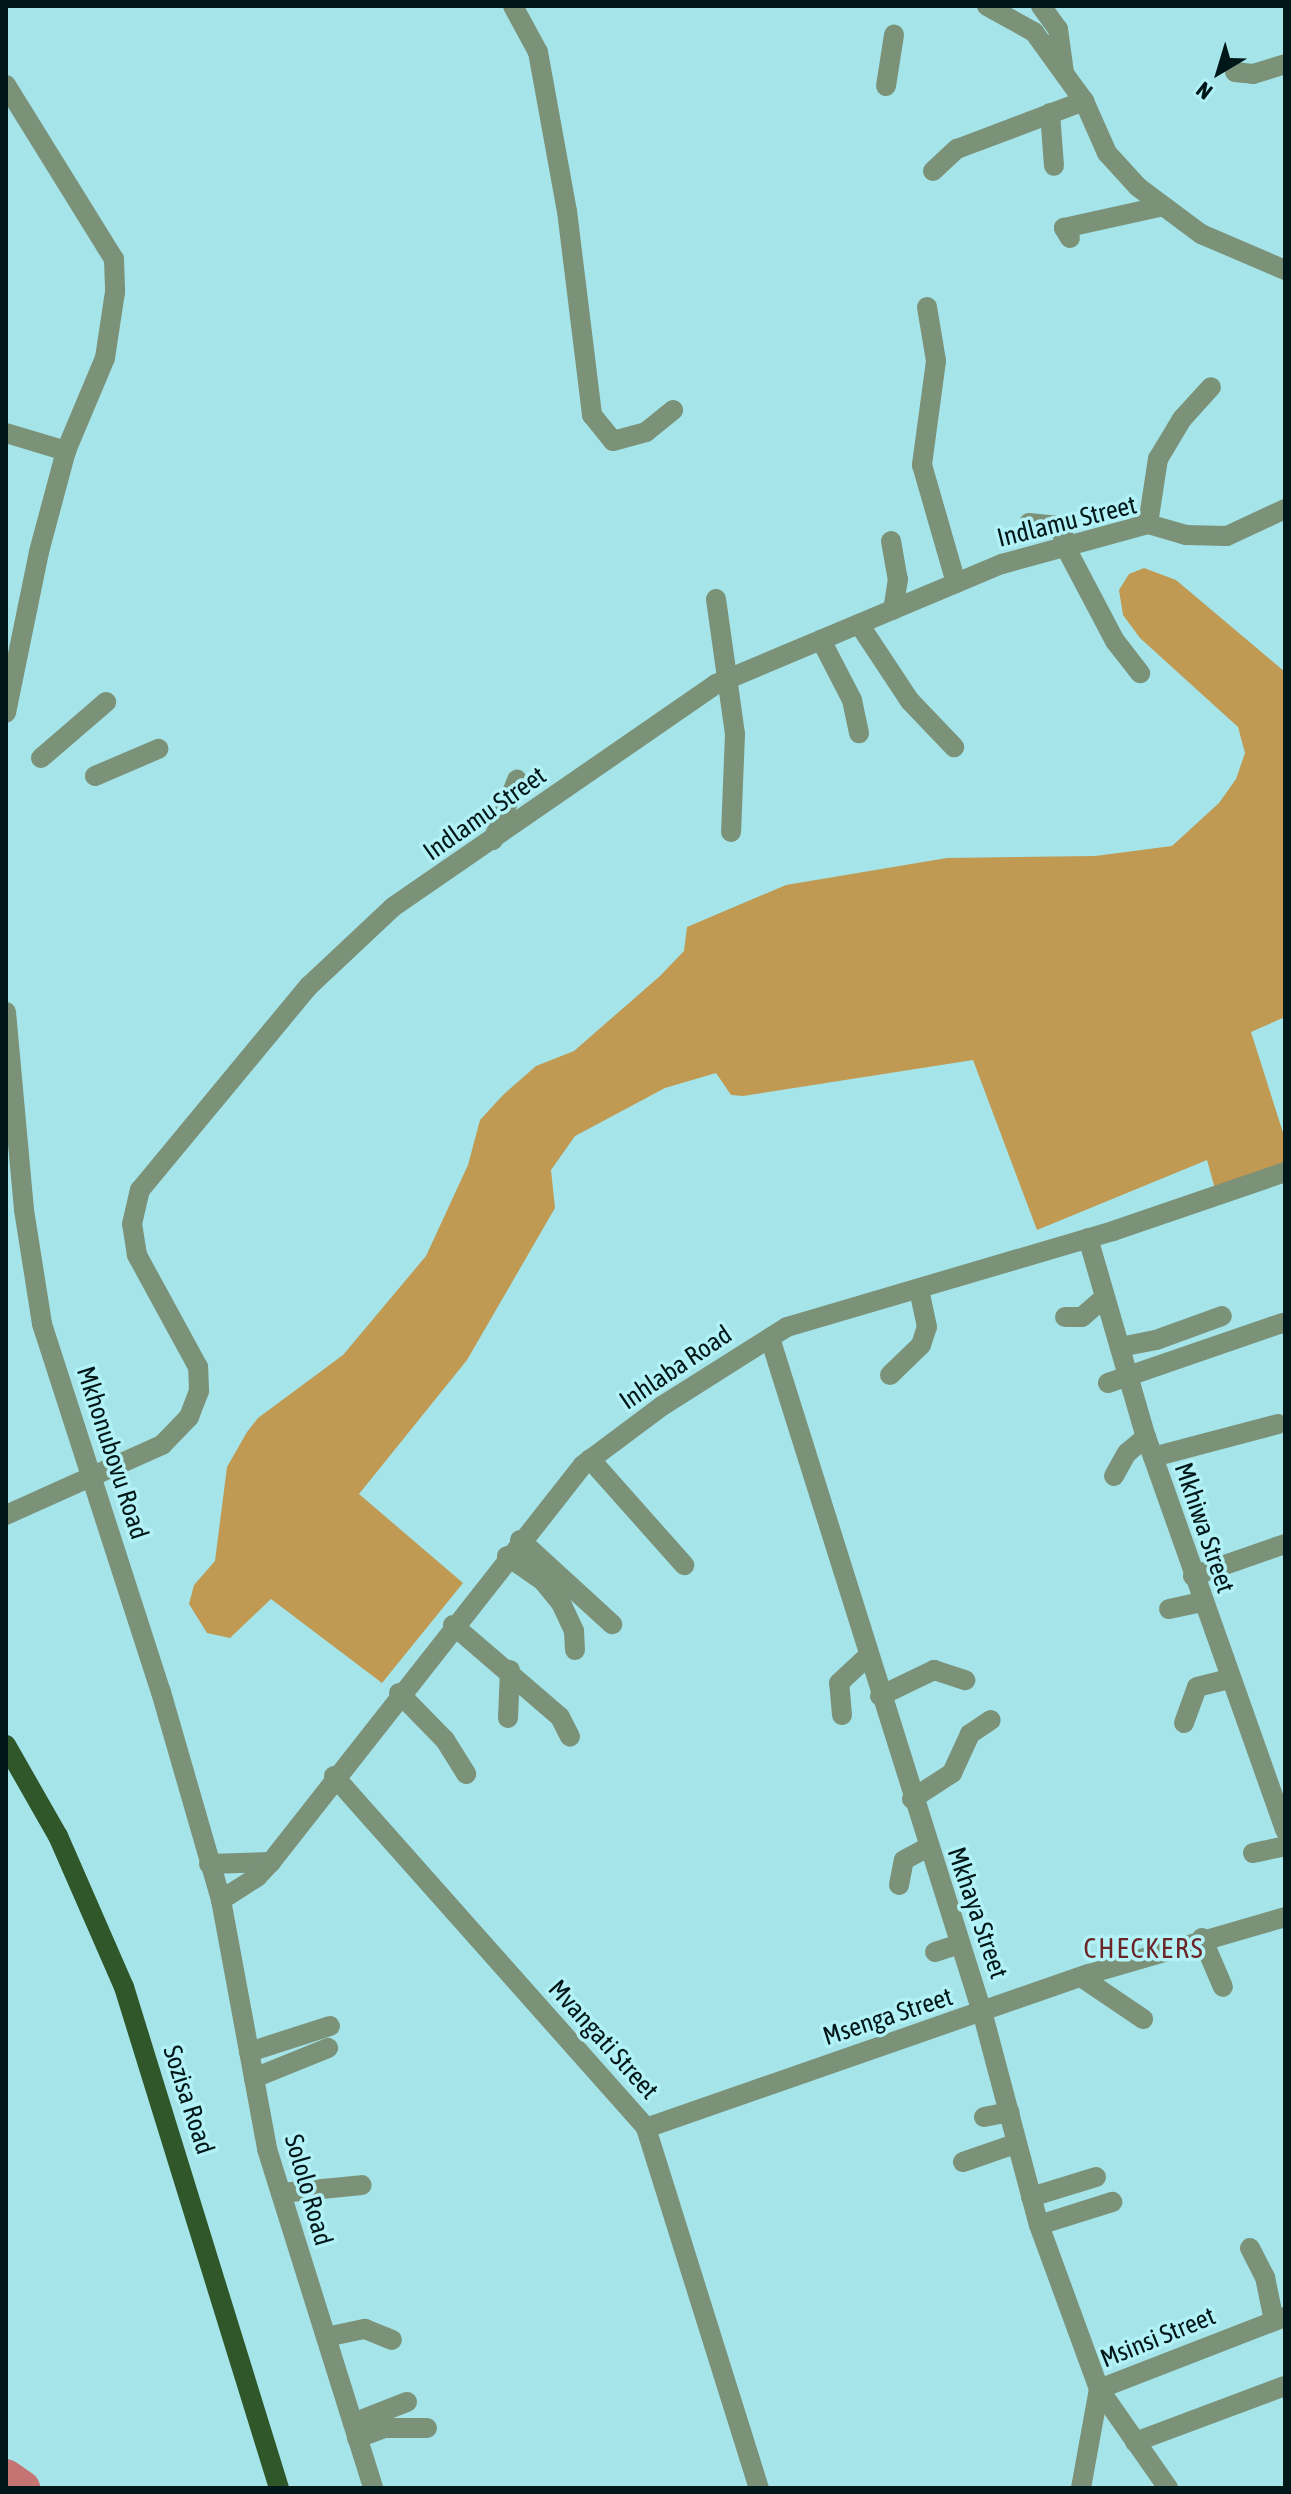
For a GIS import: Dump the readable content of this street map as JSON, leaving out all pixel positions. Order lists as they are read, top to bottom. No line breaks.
{"streets":{"main road":["Sozisa Road"],"street":["Indlamu Street","Inhlaba Road","Mkhonubovu Road","Mkhiwa Street","Mkhaya Street","Msenga Street","Mvangati Street","Sololo Road","Msinsi Street"]},"crossings":[["Indlamu Street","Mkhonubovu Road"],["Inhlaba Road","Mkhonubovu Road"],["Inhlaba Road","Mkhiwa Street"],["Inhlaba Road","Mkhaya Street"],["Inhlaba Road","Mvangati Street"],["Inhlaba Road","Sololo Road"],["Mkhonubovu Road","Sololo Road"],["Mkhaya Street","Msenga Street"],["Mkhaya Street","Msinsi Street"],["Msenga Street","Mvangati Street"]],"districts":["CHECKERS"],"north":"bottom left"}
